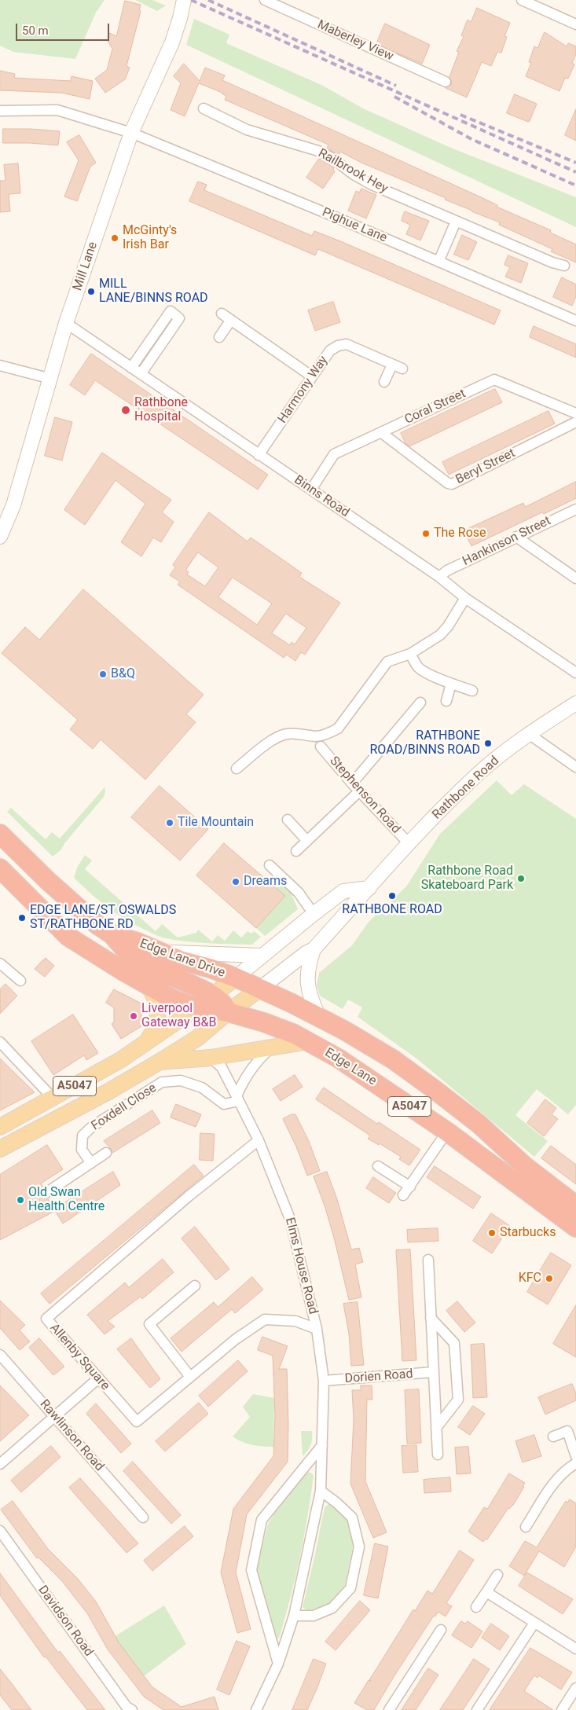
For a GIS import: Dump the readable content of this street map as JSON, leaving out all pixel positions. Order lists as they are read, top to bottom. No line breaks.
{"streets":{"highway":["Edge Lane Drive","Edge Lane","A5047"],"main road":["Mill Lane","Rathbone Road"],"street":["Maberley View","Railbrook Hey","Pighue Lane","Harmony Way","Coral Street","Beryl Street","Binns Road","Hankinson Street","Stephenson Road","Foxdell Close","Elms House Road","Allenby Square","Dorien Road","Rawlinson Road","Davidson Road"]},"crossings":[["Pighue Lane","Mill Lane"],["Mill Lane","Binns Road"],["Harmony Way","Binns Road"],["Coral Street","Beryl Street"],["Coral Street","Binns Road"],["Binns Road","Hankinson Street"],["Rathbone Road","Stephenson Road"],["Rathbone Road","Edge Lane Drive"],["Rathbone Road","A5047"],["Edge Lane Drive","A5047"],["Edge Lane","A5047"],["Foxdell Close","Elms House Road"],["Elms House Road","Allenby Square"],["Elms House Road","Dorien Road"]],"places":["McGinty's Irish Bar","MILL LANE/BINNS ROAD","Rathbone Hospital","The Rose","B&Q","RATHBONE ROAD/BINNS ROAD","Tile Mountain","Rathbone Road Skateboard Park","Dreams","RATHBONE ROAD","EDGE LANE/ST OSWALDS ST/RATHBONE RD","Liverpool Gateway B&B","Old Swan Health Centre","Starbucks","KFC"],"scale_bar":"50 m"}
